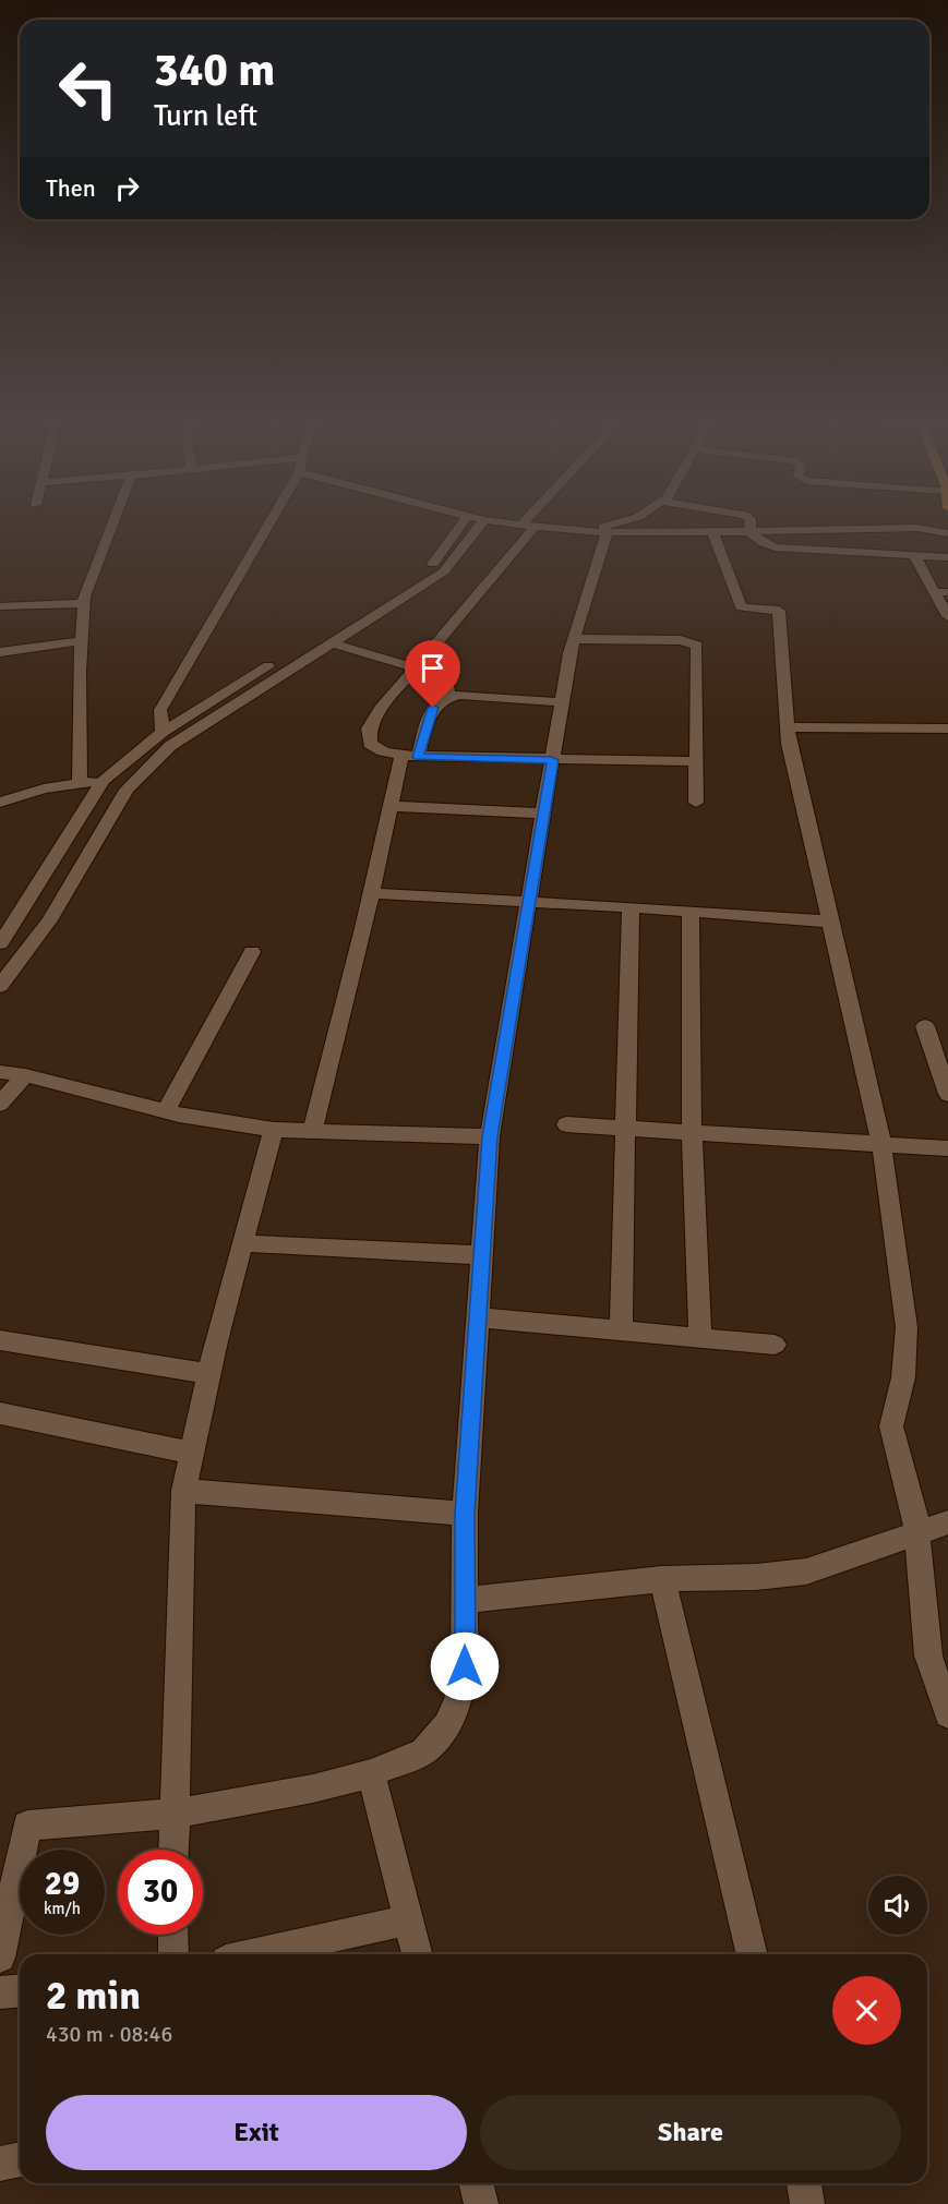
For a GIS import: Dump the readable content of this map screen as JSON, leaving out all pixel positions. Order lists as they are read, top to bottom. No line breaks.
{"page":{"turn":["340 m","Turn left"],"then":"Then","speed":"29 km/h","limit":"30","heading":["2 min","430 m · 08:46"],"buttons":["Exit","Share"]}}
